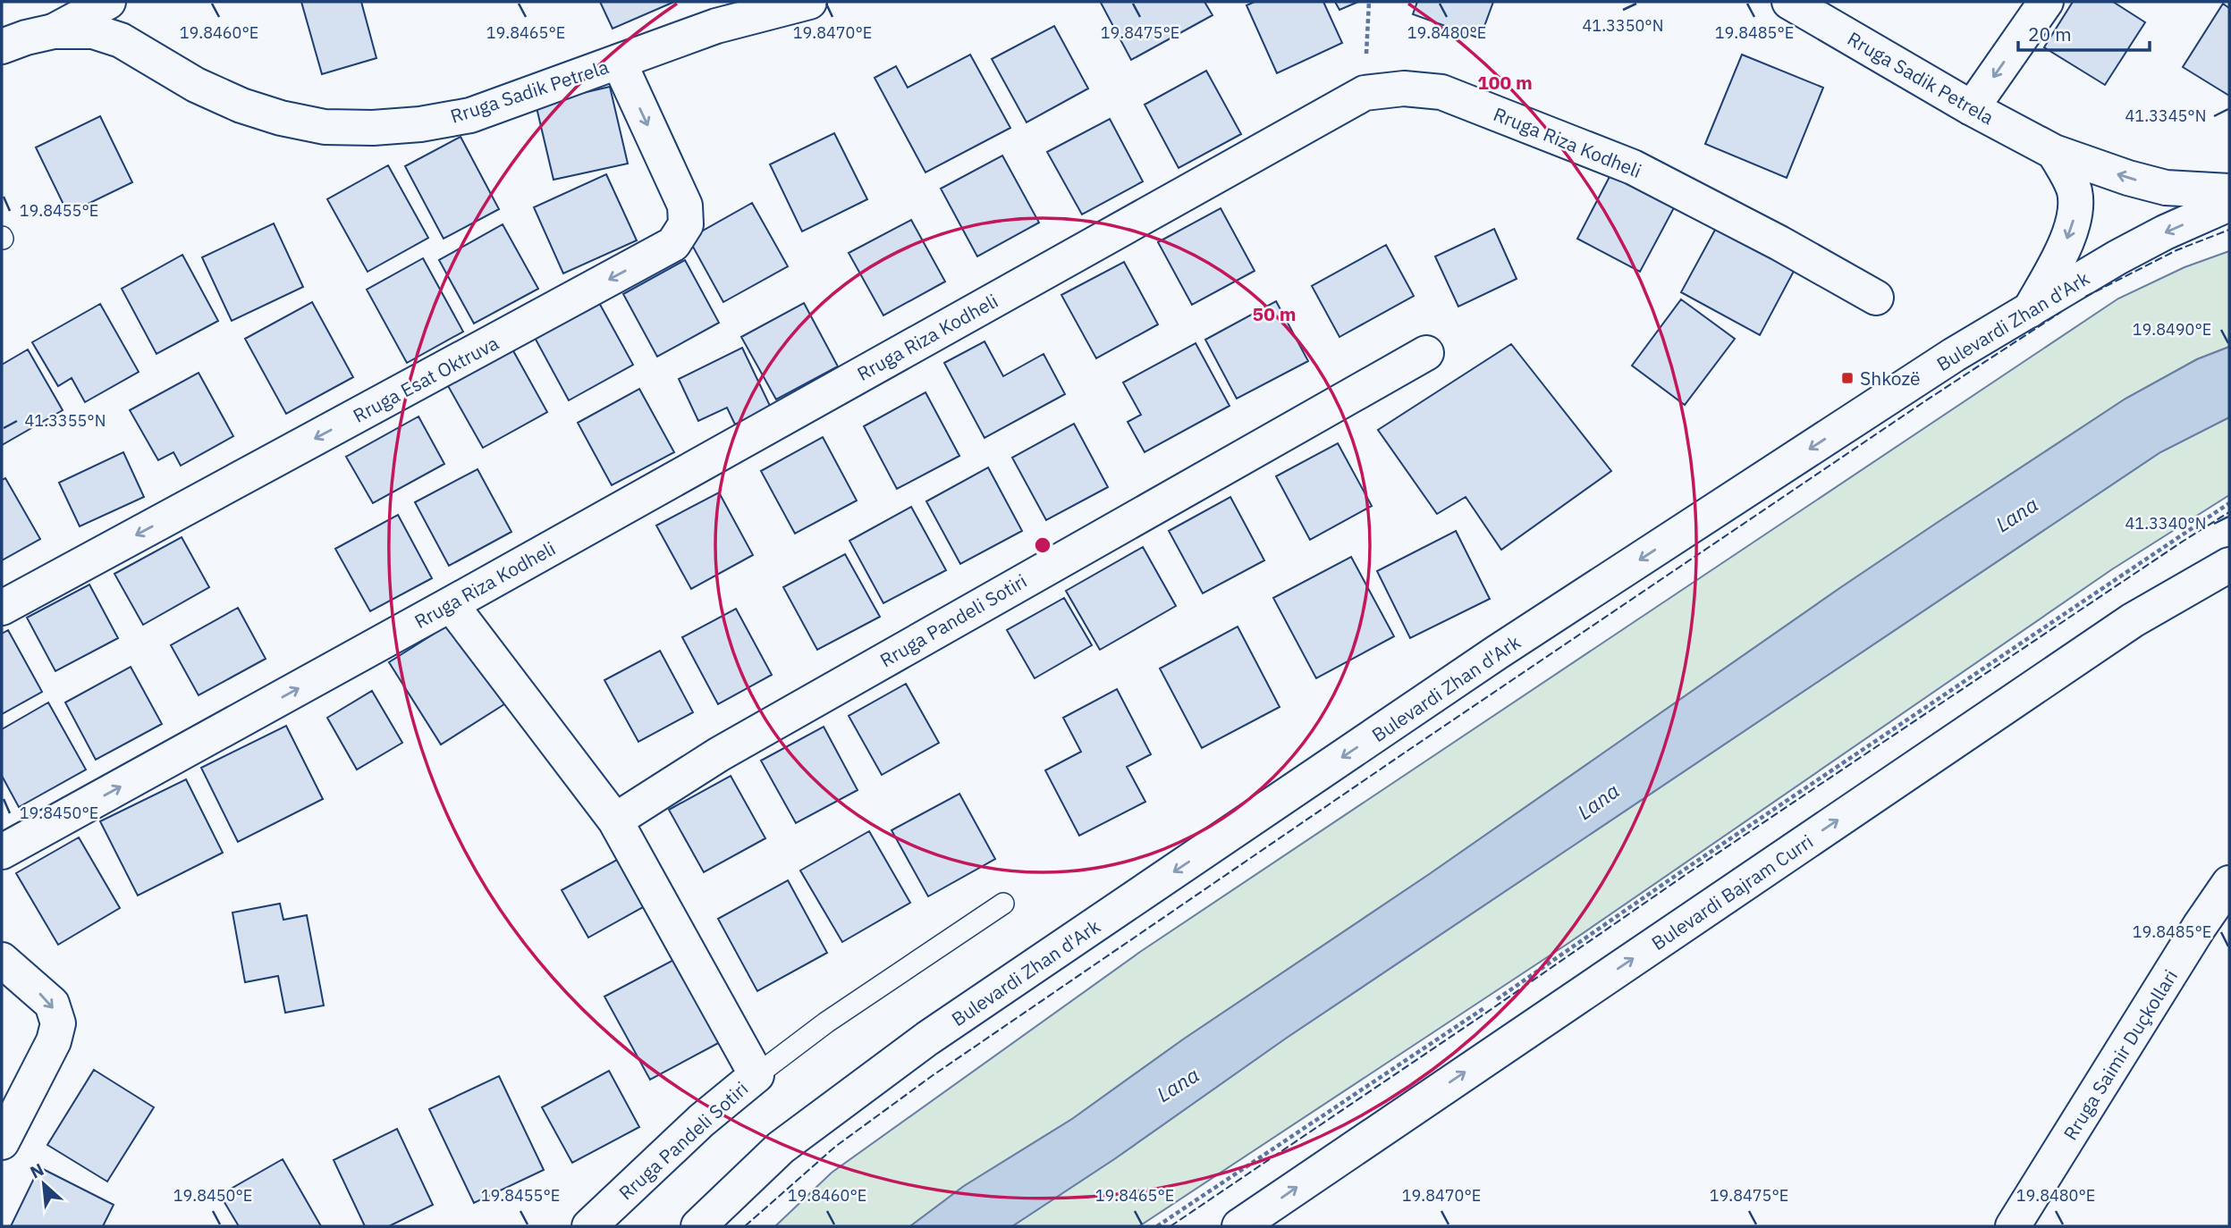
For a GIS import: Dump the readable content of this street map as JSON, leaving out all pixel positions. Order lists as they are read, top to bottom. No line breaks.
{"streets":{"street":["Rruga Sadik Petrela","Rruga Riza Kodheli","Bulevardi Zhan d'Ark","Rruga Esat Oktruva","Rruga Pandeli Sotiri","Bulevardi Bajram Curri","Rruga Saimir Duçkollari"]},"crossings":[["Rruga Sadik Petrela","Rruga Esat Oktruva"],["Rruga Riza Kodheli","Rruga Pandeli Sotiri"]],"one_way":["Bulevardi Zhan d'Ark","Rruga Esat Oktruva","Bulevardi Bajram Curri"],"water":["Lana"],"places":{"transit":["Shkozë"]},"scale_bar":"20 m","north":"top left","coordinates":["41.3350°N","19.8460°E","19.8465°E","19.8470°E","19.8475°E","19.8480°E","19.8485°E","41.3345°N","19.8455°E","19.8490°E","41.3355°N","41.3340°N","19.8450°E"],"rings":["100 m","50 m"]}
